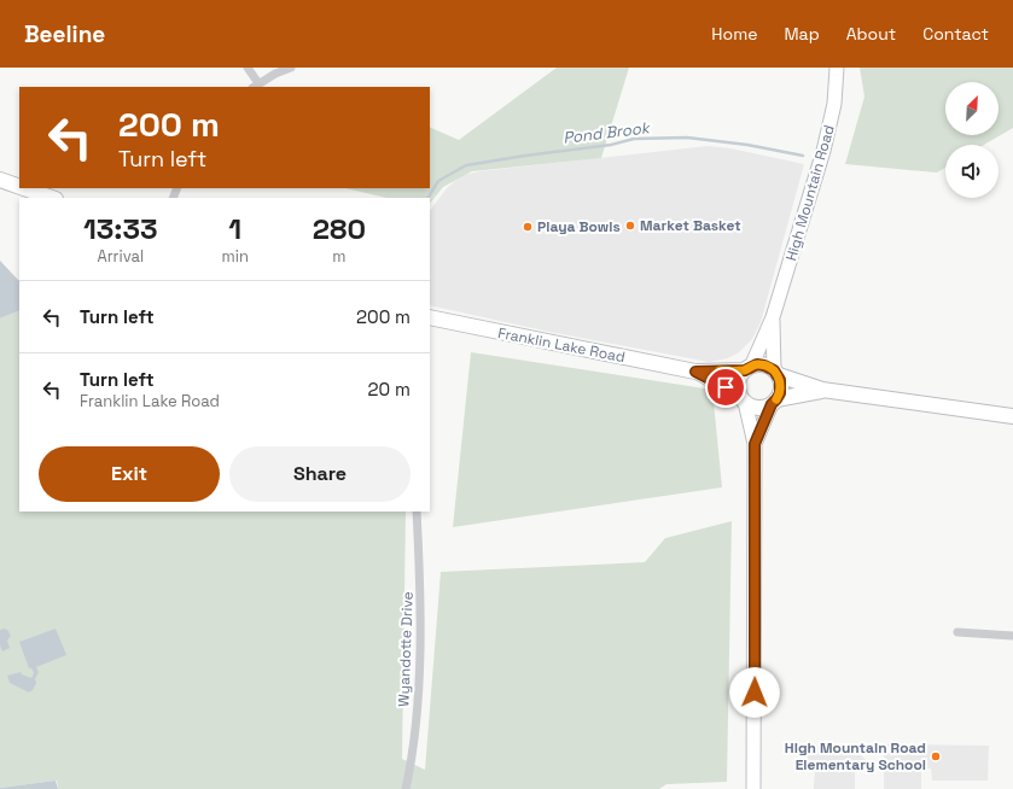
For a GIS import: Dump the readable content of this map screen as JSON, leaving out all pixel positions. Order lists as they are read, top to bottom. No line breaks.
{"streets":{"main road":["High Mountain Road","Franklin Lake Road"],"street":["Wyandotte Drive"]},"crossings":[["High Mountain Road","Franklin Lake Road"]],"water":["Pond Brook"],"places":["Market Basket","Playa Bowls","High Mountain Road Elementary School"],"north":"top right","page":{"header":"Beeline","nav":["Home","Map","About","Contact"],"turn":["200 m","Turn left"],"eta":["13:33","Arrival","1","min","280","m"],"list":[{"name":"Turn left","value":"200 m"},{"name":"Turn left","note":"Franklin Lake Road","value":"20 m"}],"buttons":["Exit","Share"]}}
